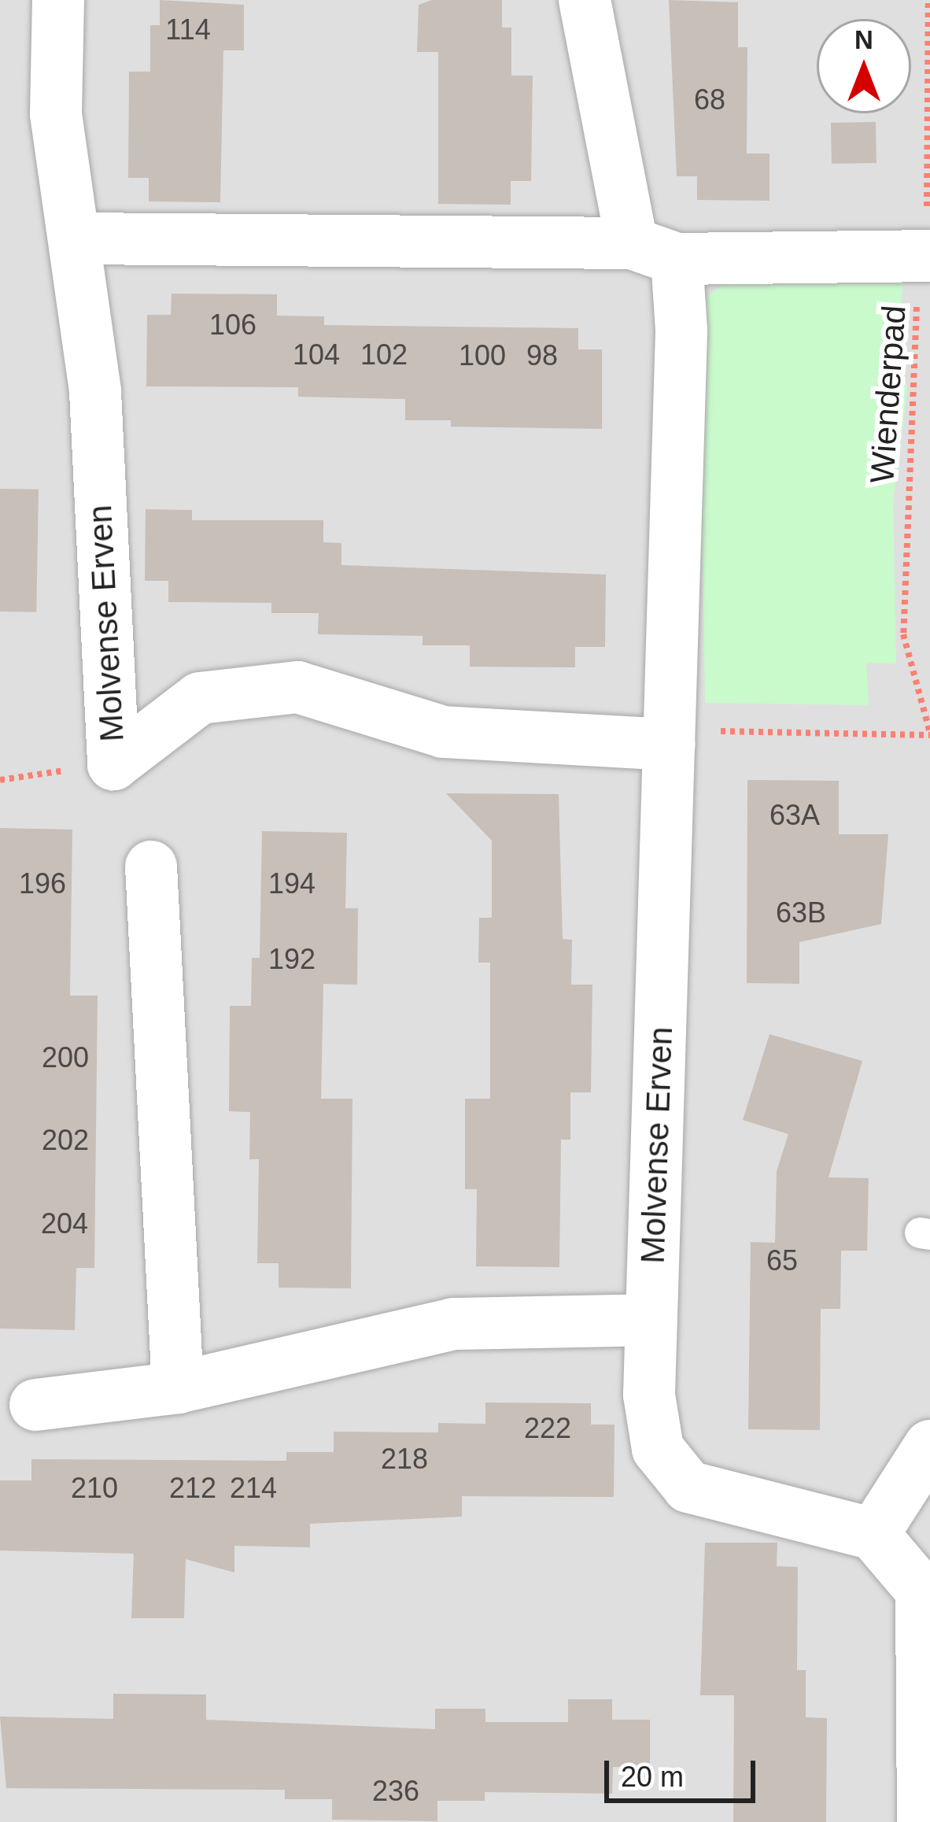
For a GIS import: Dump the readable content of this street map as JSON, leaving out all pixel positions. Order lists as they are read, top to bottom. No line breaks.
{"streets":{"street":["Molvense Erven"],"path":["Wienderpad"]},"house_numbers":["114","68","106","104","102","100","98","63A","196","194","63B","192","200","202","204","65","222","218","210","212","214","236"],"scale_bar":"20 m","north":"top"}
